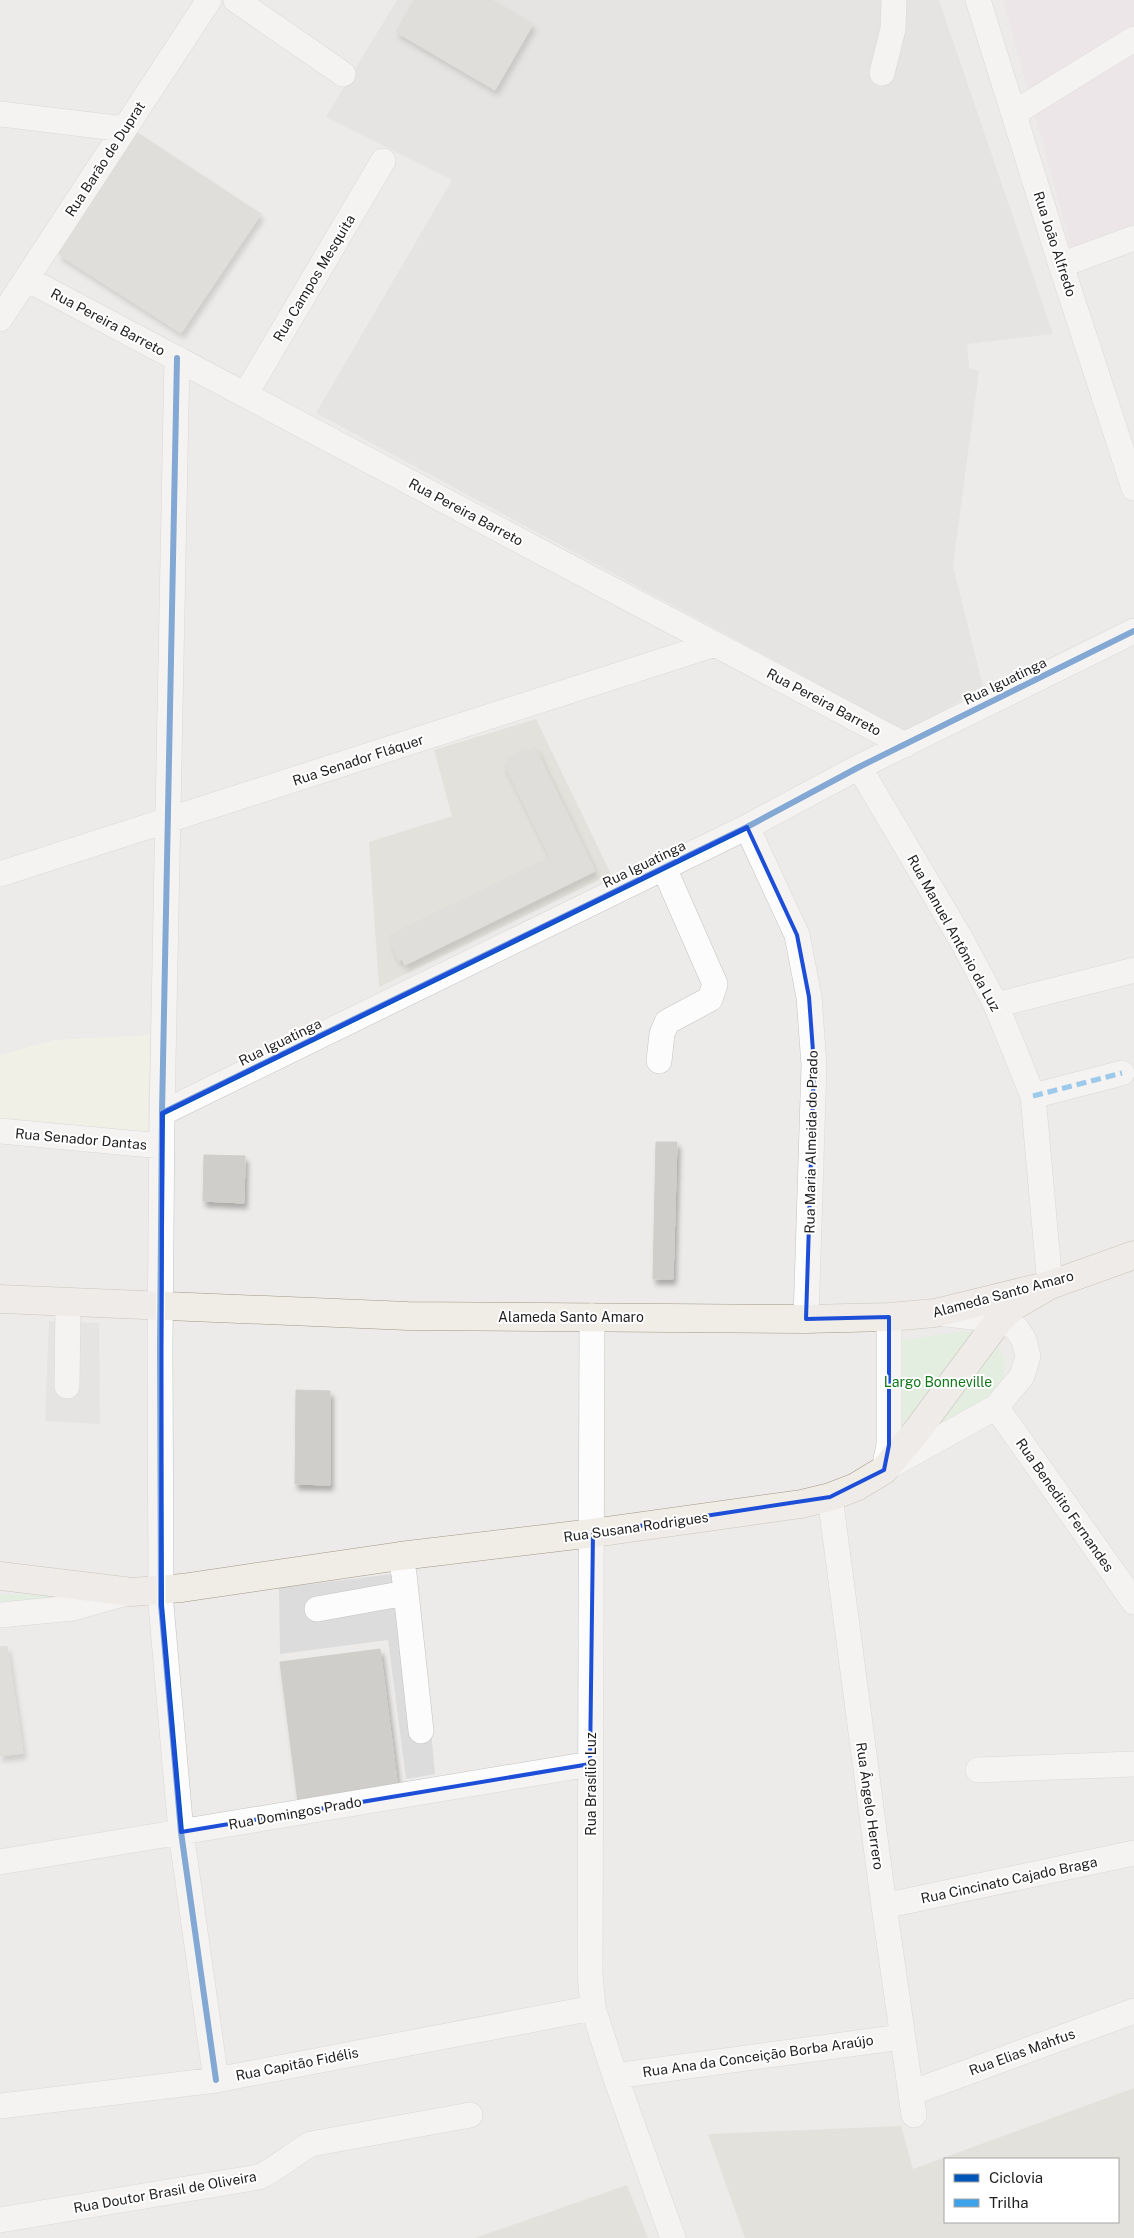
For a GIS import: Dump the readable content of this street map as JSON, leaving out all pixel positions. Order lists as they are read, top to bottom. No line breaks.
{"streets":{"main road":["Alameda Santo Amaro","Rua Susana Rodrigues"],"street":["Rua Barão de Duprat","Rua João Alfredo","Rua Campos Mesquita","Rua Pereira Barreto","Rua Iguatinga","Rua Senador Fláquer","Rua Manuel Antônio da Luz","Rua Senador Dantas","Rua Maria Almeida do Prado","Rua Benedito Fernandes","Rua Brasílio Luz","Rua Ângelo Herrero","Rua Domingos Prado","Rua Cincinato Cajado Braga","Rua Elias Mahfus","Rua Ana da Conceição Borba Araújo","Rua Capitão Fidélis","Rua Doutor Brasil de Oliveira"]},"crossings":[["Rua Barão de Duprat","Rua Pereira Barreto"],["Rua Campos Mesquita","Rua Pereira Barreto"],["Rua Pereira Barreto","Rua Iguatinga"],["Rua Pereira Barreto","Rua Senador Fláquer"],["Rua Iguatinga","Rua Manuel Antônio da Luz"],["Rua Iguatinga","Rua Maria Almeida do Prado"],["Rua Manuel Antônio da Luz","Alameda Santo Amaro"],["Rua Manuel Antônio da Luz","Rua Susana Rodrigues"],["Rua Maria Almeida do Prado","Alameda Santo Amaro"],["Alameda Santo Amaro","Rua Susana Rodrigues"],["Alameda Santo Amaro","Rua Brasílio Luz"],["Rua Susana Rodrigues","Rua Brasílio Luz"],["Rua Susana Rodrigues","Rua Ângelo Herrero"],["Rua Brasílio Luz","Rua Domingos Prado"],["Rua Brasílio Luz","Rua Ana da Conceição Borba Araújo"],["Rua Brasílio Luz","Rua Capitão Fidélis"],["Rua Ângelo Herrero","Rua Cincinato Cajado Braga"],["Rua Ângelo Herrero","Rua Elias Mahfus"],["Rua Ângelo Herrero","Rua Ana da Conceição Borba Araújo"]],"parks":["Largo Bonneville"],"legend":["Ciclovia","Trilha"]}
